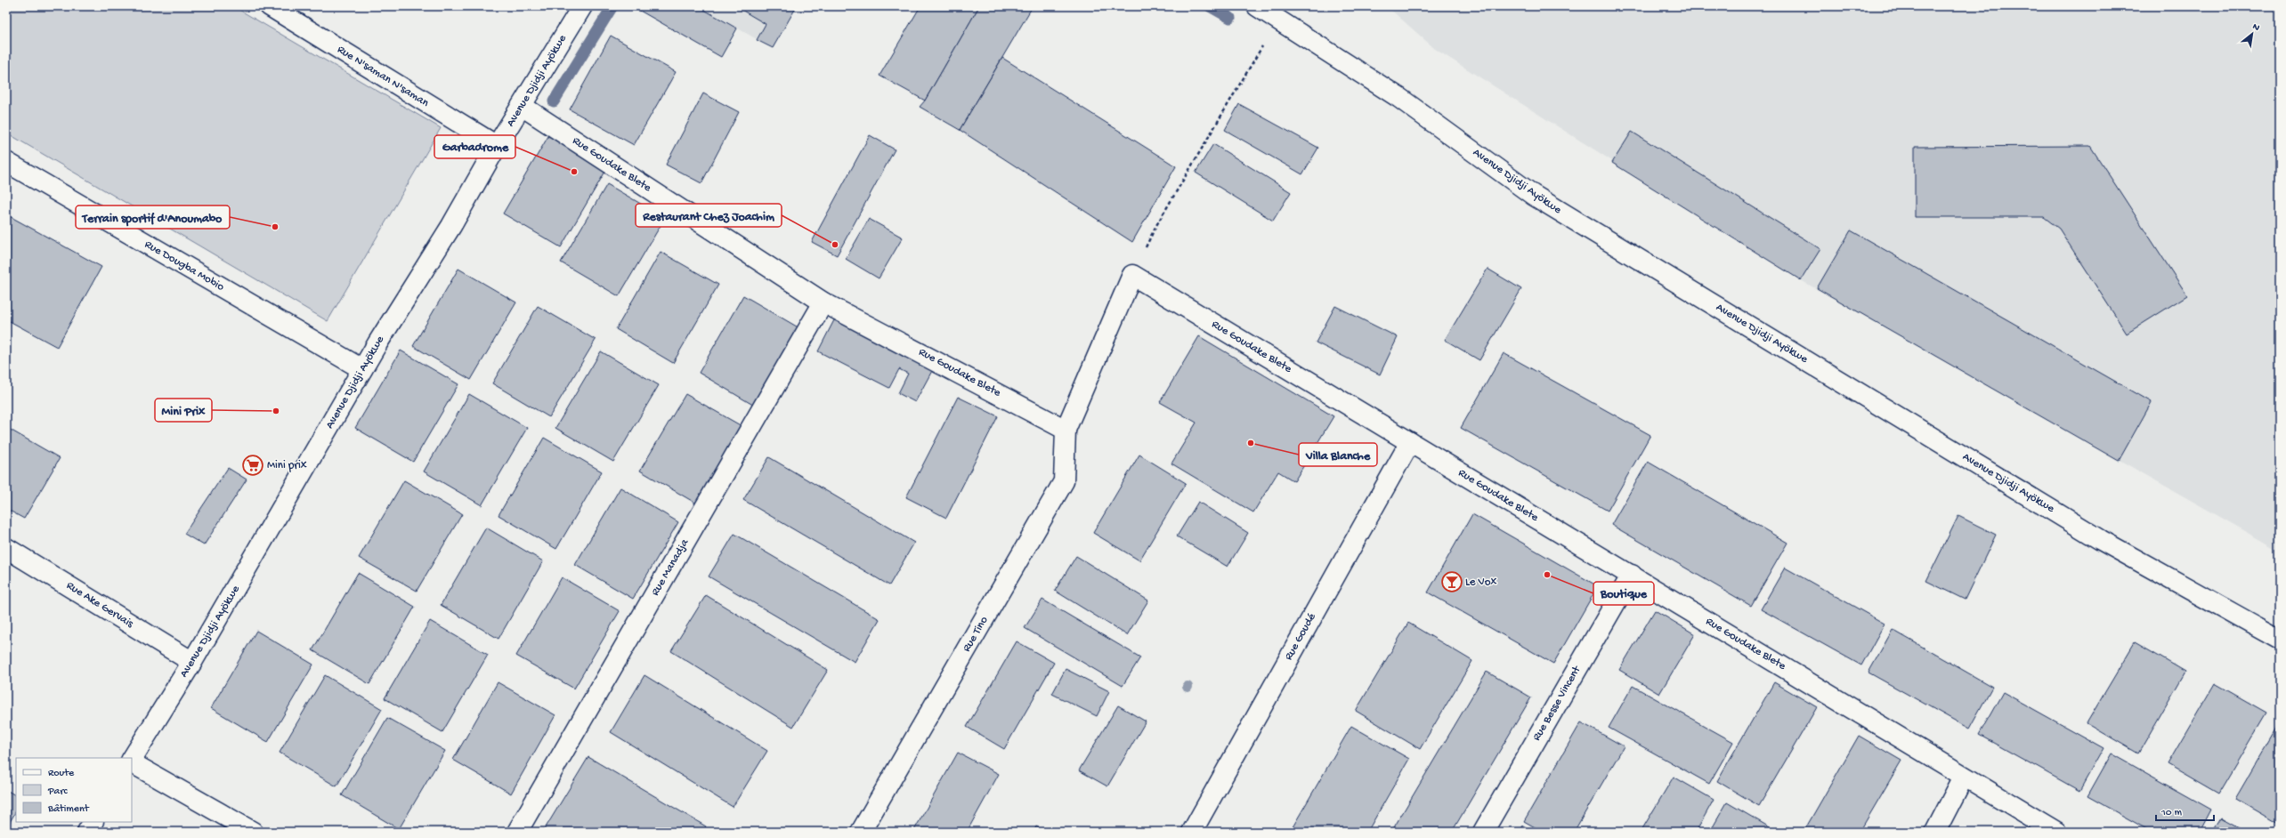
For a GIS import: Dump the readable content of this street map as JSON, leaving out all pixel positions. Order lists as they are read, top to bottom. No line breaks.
{"streets":{"street":["Rue N'saman N'saman","Avenue Djidji Ayökwe","Rue Goudake Blete","Rue Dougba Mobio","Rue Manadja","Rue Ake Gervais","Rue Tino","Rue Goudé","Rue Besse Vincent"]},"crossings":[["Rue N'saman N'saman","Avenue Djidji Ayökwe"],["Avenue Djidji Ayökwe","Rue Goudake Blete"],["Avenue Djidji Ayökwe","Rue Dougba Mobio"],["Avenue Djidji Ayökwe","Rue Ake Gervais"],["Rue Goudake Blete","Rue Manadja"],["Rue Goudake Blete","Rue Tino"],["Rue Goudake Blete","Rue Goudé"],["Rue Goudake Blete","Rue Besse Vincent"]],"places":{"other":["Garbadrome","Terrain sportif d'Anoumabo","Restaurant Chez Joachim","Mini Prix","Villa Blanche","Boutique"],"supermarket":["Mini prix"],"bar":["Le Vox"]},"legend":["Route","Parc","Bâtiment"],"scale_bar":"10 m","north":"top right"}
